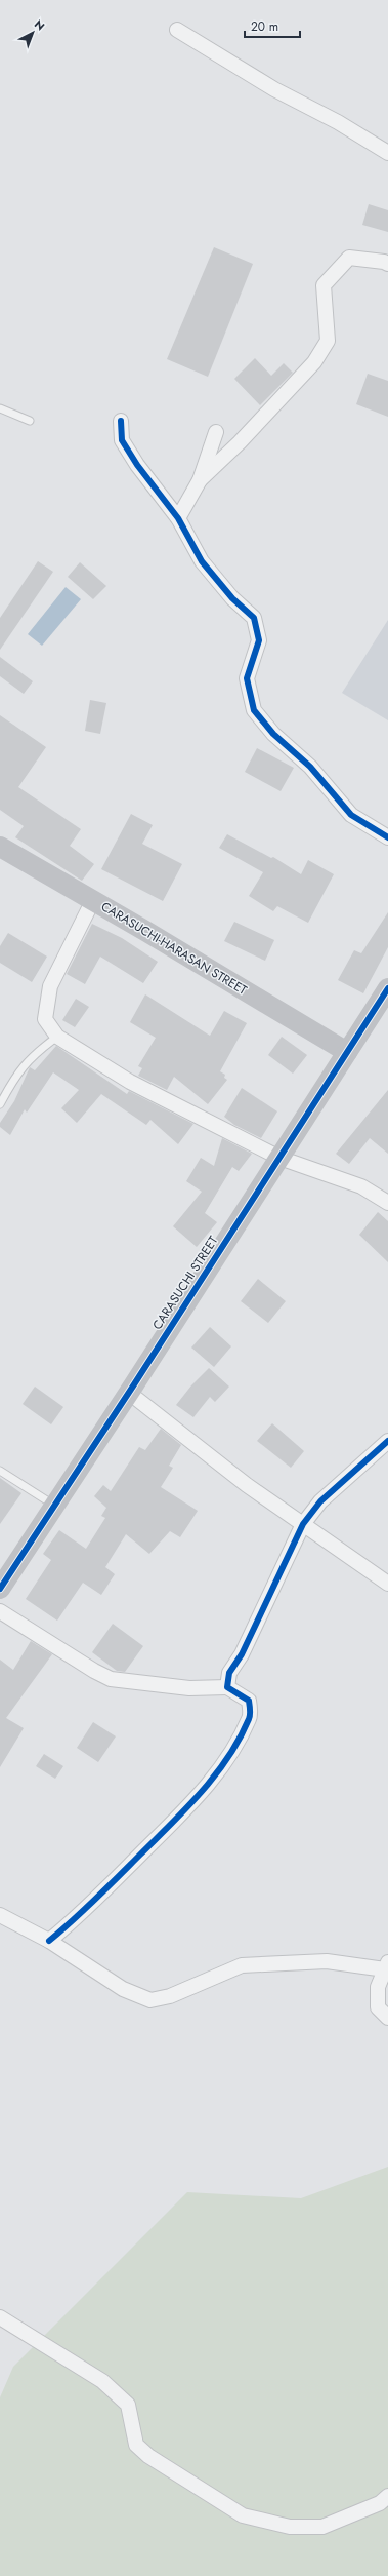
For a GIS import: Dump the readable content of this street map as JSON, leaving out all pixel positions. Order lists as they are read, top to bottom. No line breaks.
{"streets":{"street":["CARASUCHI-HARASAN STREET","CARASUCHI STREET"]},"crossings":[["CARASUCHI-HARASAN STREET","CARASUCHI STREET"]],"scale_bar":"20 m","north":"top right"}
